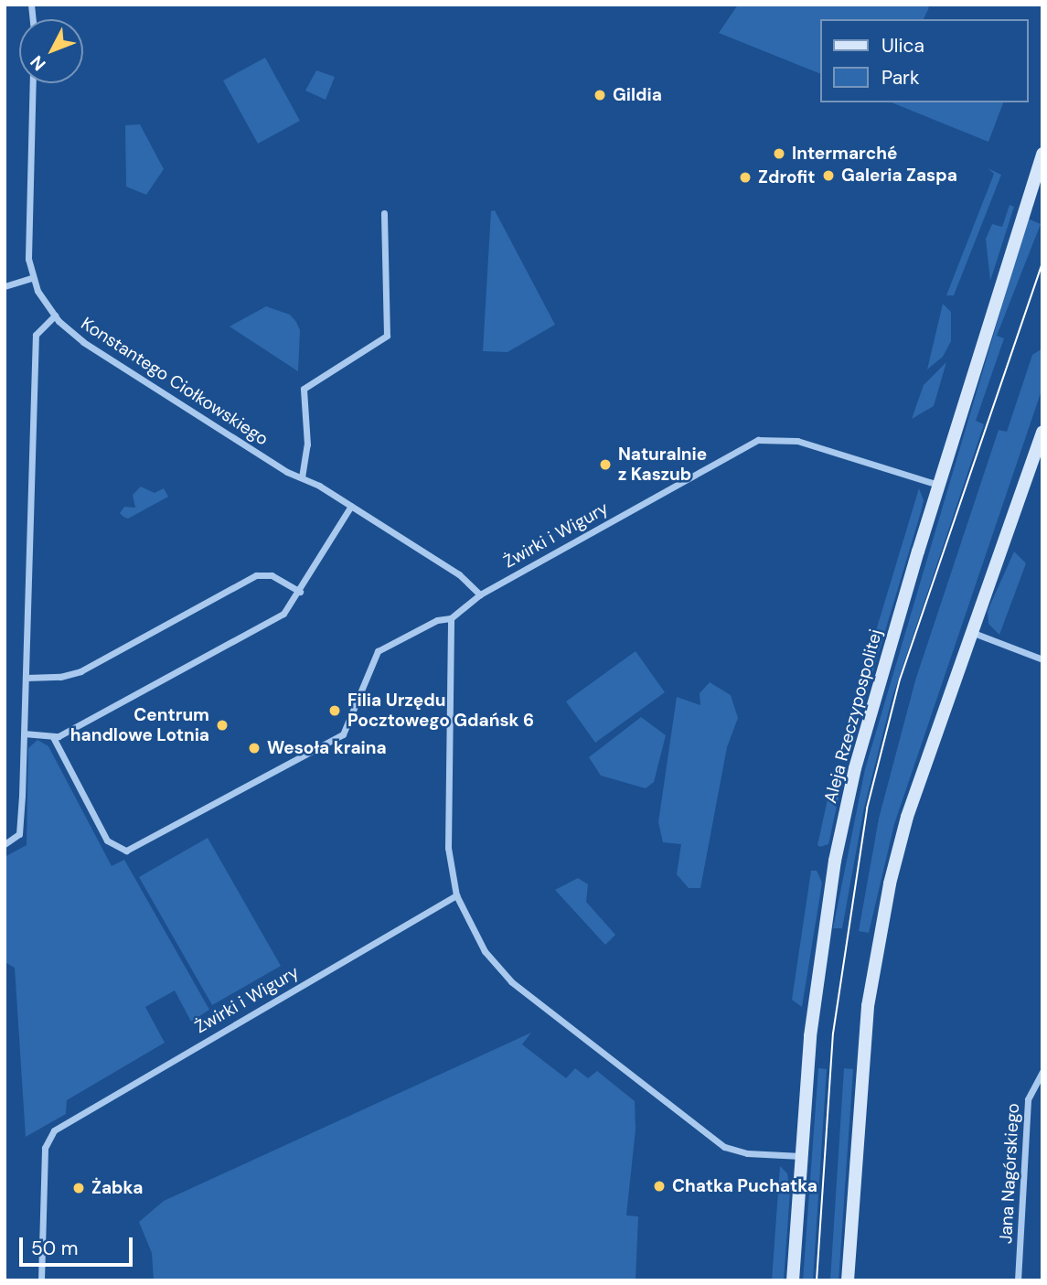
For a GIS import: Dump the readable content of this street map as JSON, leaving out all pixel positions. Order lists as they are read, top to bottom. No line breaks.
{"streets":{"main road":["Aleja Rzeczypospolitej"],"street":["Konstantego Ciołkowskiego","Żwirki i Wigury","Jana Nagórskiego"]},"crossings":[["Konstantego Ciołkowskiego","Żwirki i Wigury"],["Żwirki i Wigury","Aleja Rzeczypospolitej"]],"places":["Gildia","Intermarché","Galeria Zaspa","Zdrofit","Naturalnie z Kaszub","Filia Urzędu Pocztowego Gdańsk 6","Centrum handlowe Lotnia","Wesoła kraina","Chatka Puchatka","Żabka"],"legend":["Ulica","Park"],"scale_bar":"50 m","north":"bottom left"}
